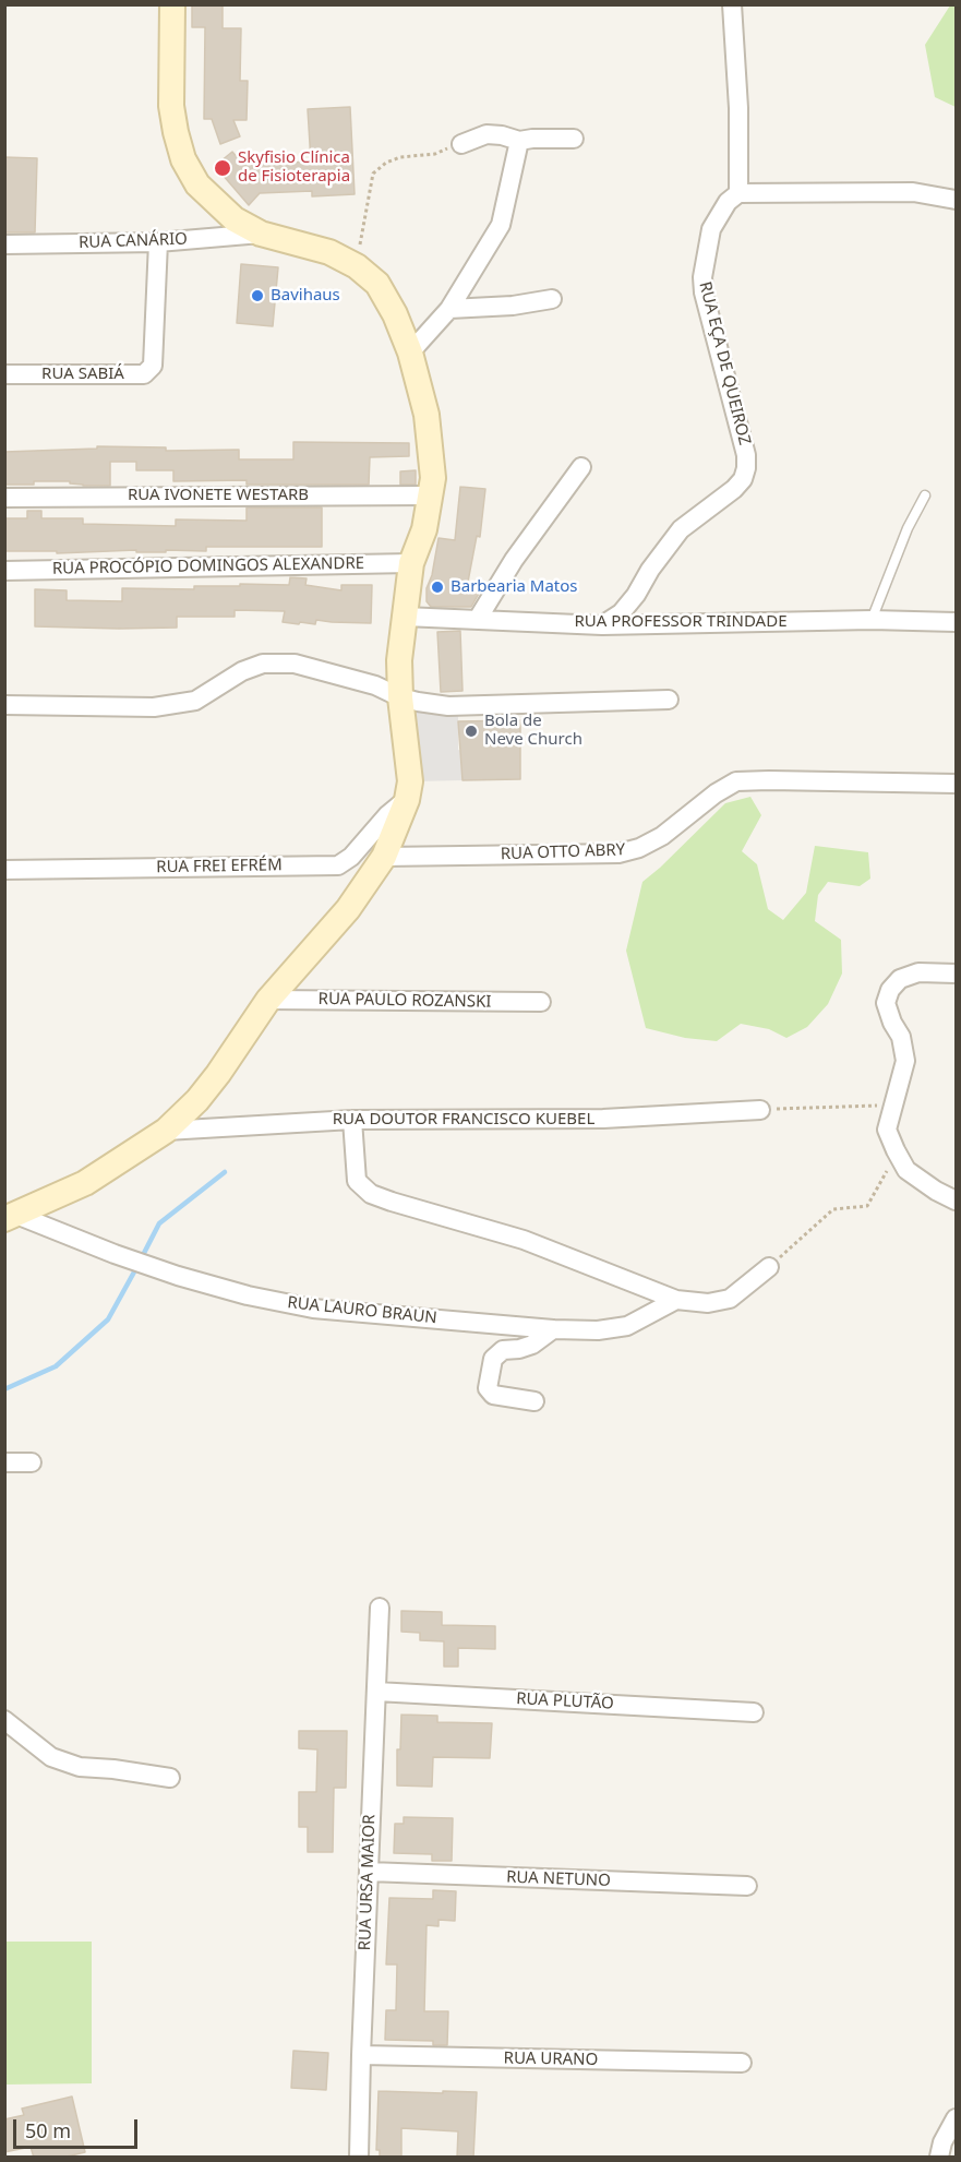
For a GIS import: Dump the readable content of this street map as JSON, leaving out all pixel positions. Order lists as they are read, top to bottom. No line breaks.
{"streets":{"street":["RUA CANÁRIO","RUA EÇA DE QUEIROZ","RUA SABIÁ","RUA IVONETE WESTARB","RUA PROCÓPIO DOMINGOS ALEXANDRE","RUA PROFESSOR TRINDADE","RUA OTTO ABRY","RUA FREI EFRÉM","RUA PAULO ROZANSKI","RUA DOUTOR FRANCISCO KUEBEL","RUA LAURO BRAUN","RUA PLUTÃO","RUA NETUNO","RUA URSA MAIOR","RUA URANO"]},"crossings":[["RUA CANÁRIO","RUA SABIÁ"],["RUA EÇA DE QUEIROZ","RUA PROFESSOR TRINDADE"],["RUA PLUTÃO","RUA URSA MAIOR"],["RUA NETUNO","RUA URSA MAIOR"],["RUA URSA MAIOR","RUA URANO"]],"places":["Skyfisio Clínica de Fisioterapia","Bavihaus","Barbearia Matos","Bola de Neve Church"],"scale_bar":"50 m"}
